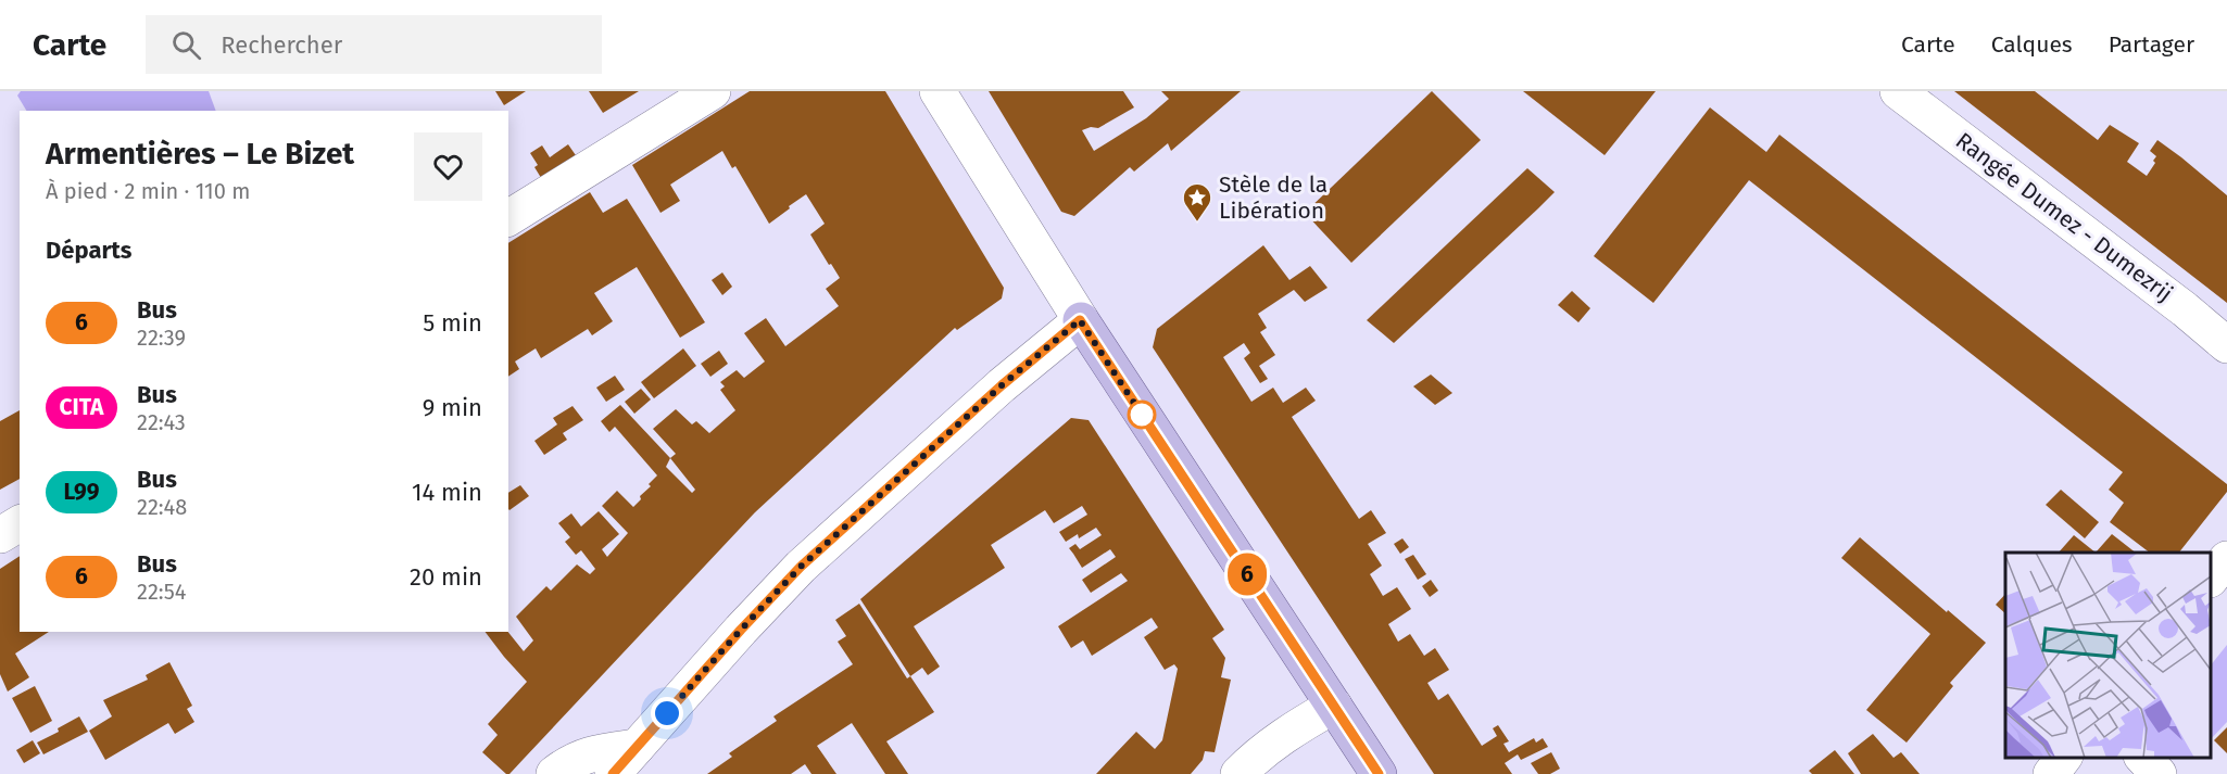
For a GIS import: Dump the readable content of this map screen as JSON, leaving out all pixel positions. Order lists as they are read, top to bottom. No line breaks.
{"streets":{"street":["Rangée Dumez - Dumezrij"]},"places":{"place":["Stèle de la Libération"]},"lines":["bus line 6"],"page":{"header":"Carte","search":"Rechercher","nav":["Carte","Calques","Partager"],"on_map":"6","heading":[["Armentières – Le Bizet","À pied · 2 min · 110 m"],"Départs"],"list":[{"mark":"6","name":"Bus","note":"22:39","value":"5 min"},{"mark":"CITA","name":"Bus","note":"22:43","value":"9 min"},{"mark":"L99","name":"Bus","note":"22:48","value":"14 min"},{"mark":"6","name":"Bus","note":"22:54","value":"20 min"}]}}
